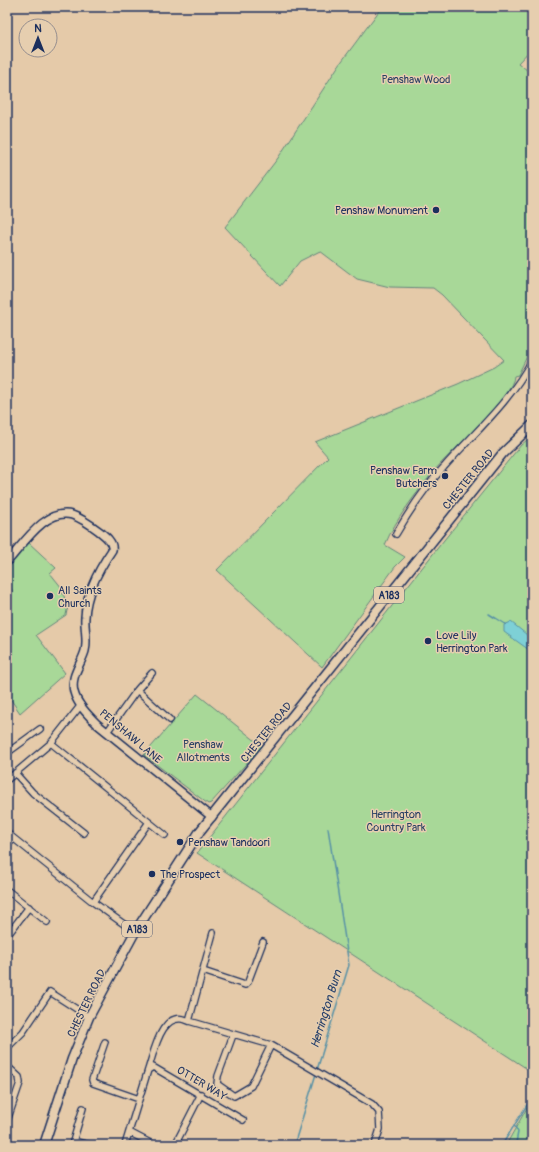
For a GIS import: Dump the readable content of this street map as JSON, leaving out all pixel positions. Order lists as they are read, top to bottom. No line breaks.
{"streets":{"main road":["CHESTER ROAD","A183"],"street":["PENSHAW LANE","OTTER WAY"]},"crossings":[["CHESTER ROAD","PENSHAW LANE"]],"water":["Herrington Burn"],"parks":["Penshaw Wood","Penshaw Allotments","Herrington Country Park"],"places":["Penshaw Monument","Penshaw Farm Butchers","All Saints Church","Love Lily Herrington Park","Penshaw Tandoori","The Prospect"],"north":"top"}
